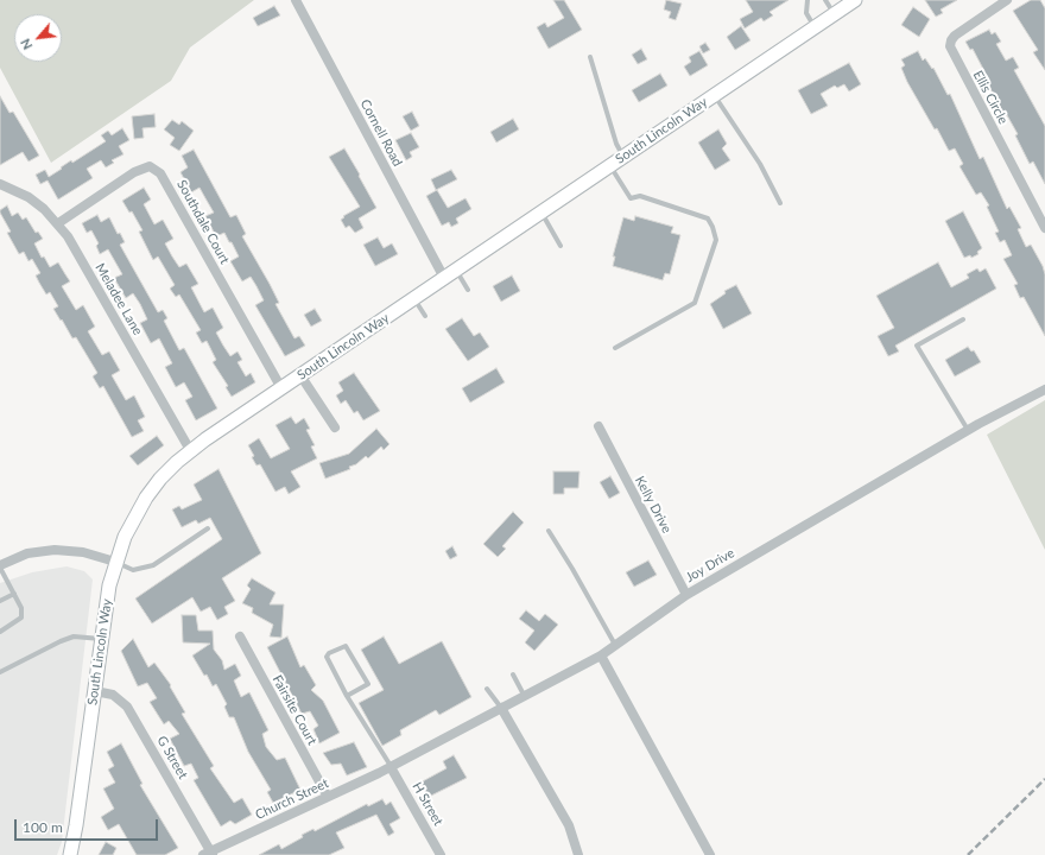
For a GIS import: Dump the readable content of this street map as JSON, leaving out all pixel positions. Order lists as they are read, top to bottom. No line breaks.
{"streets":{"main road":["South Lincoln Way"],"street":["Ellis Circle","Cornell Road","Southdale Court","Meladee Lane","Kelly Drive","Joy Drive","Fairsite Court","G Street","Church Street","H Street"]},"crossings":[["South Lincoln Way","Cornell Road"],["South Lincoln Way","Southdale Court"],["South Lincoln Way","Meladee Lane"],["South Lincoln Way","G Street"],["Southdale Court","Meladee Lane"],["Kelly Drive","Joy Drive"],["Joy Drive","Church Street"],["Joy Drive","H Street"],["Fairsite Court","Church Street"],["G Street","Church Street"],["Church Street","H Street"]],"scale_bar":"100 m","north":"bottom left"}
